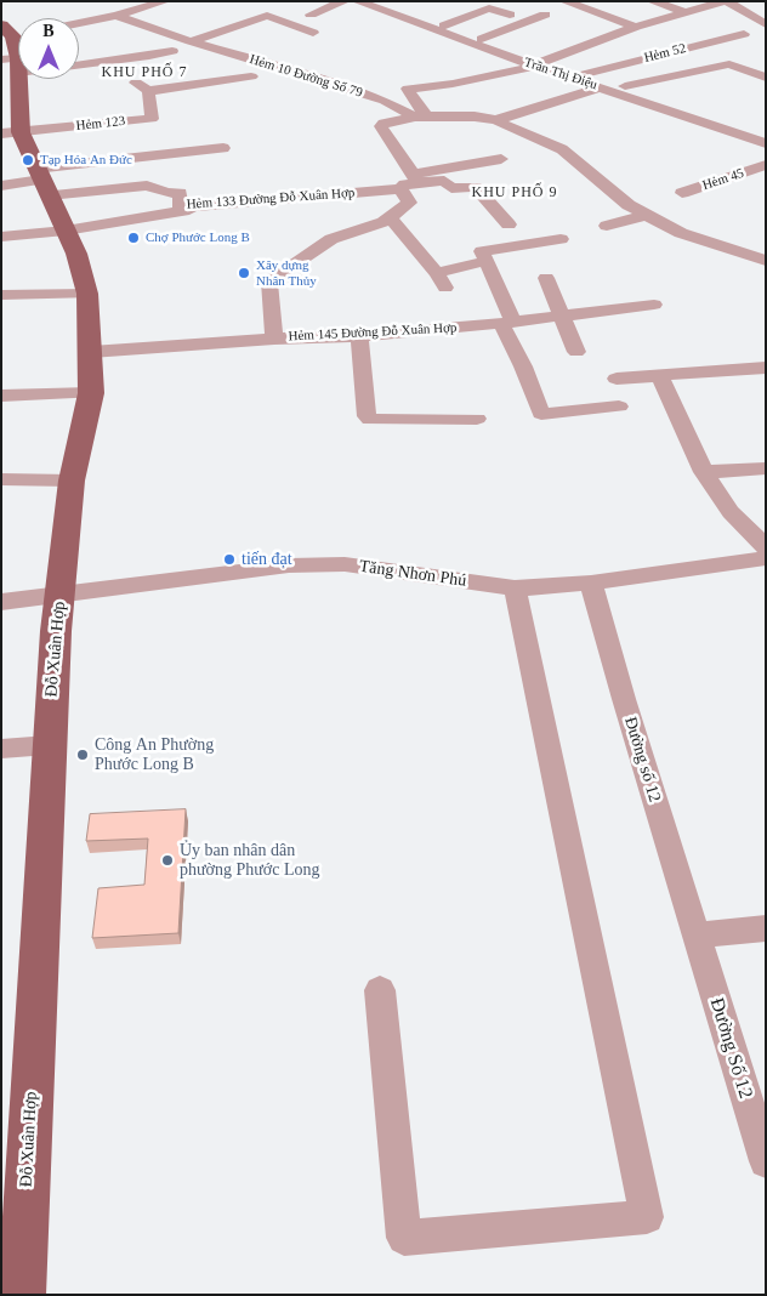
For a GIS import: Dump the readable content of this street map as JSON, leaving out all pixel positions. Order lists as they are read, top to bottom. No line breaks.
{"streets":{"main road":["Đỗ Xuân Hợp"],"street":["Hẻm 52","Trần Thị Điệu","Hẻm 10 Đường Số 79","Hẻm 123","Hẻm 45","Hẻm 133 Đường Đỗ Xuân Hợp","Hẻm 145 Đường Đỗ Xuân Hợp","Tăng Nhơn Phú","Đường số 12","Đường Số 12"]},"crossings":[["Hẻm 52","Trần Thị Điệu"],["Hẻm 123","Đỗ Xuân Hợp"],["Hẻm 133 Đường Đỗ Xuân Hợp","Đỗ Xuân Hợp"],["Hẻm 145 Đường Đỗ Xuân Hợp","Đỗ Xuân Hợp"],["Tăng Nhơn Phú","Đỗ Xuân Hợp"],["Tăng Nhơn Phú","Đường số 12"],["Đường số 12","Đường Số 12"]],"districts":["KHU PHỐ 7","KHU PHỐ 9"],"places":["Tạp Hóa An Đức","Chợ Phước Long B","Xây dựng Nhân Thủy","tiến đạt","Công An Phường Phước Long B","Ủy ban nhân dân phường Phước Long"],"north":"top"}
